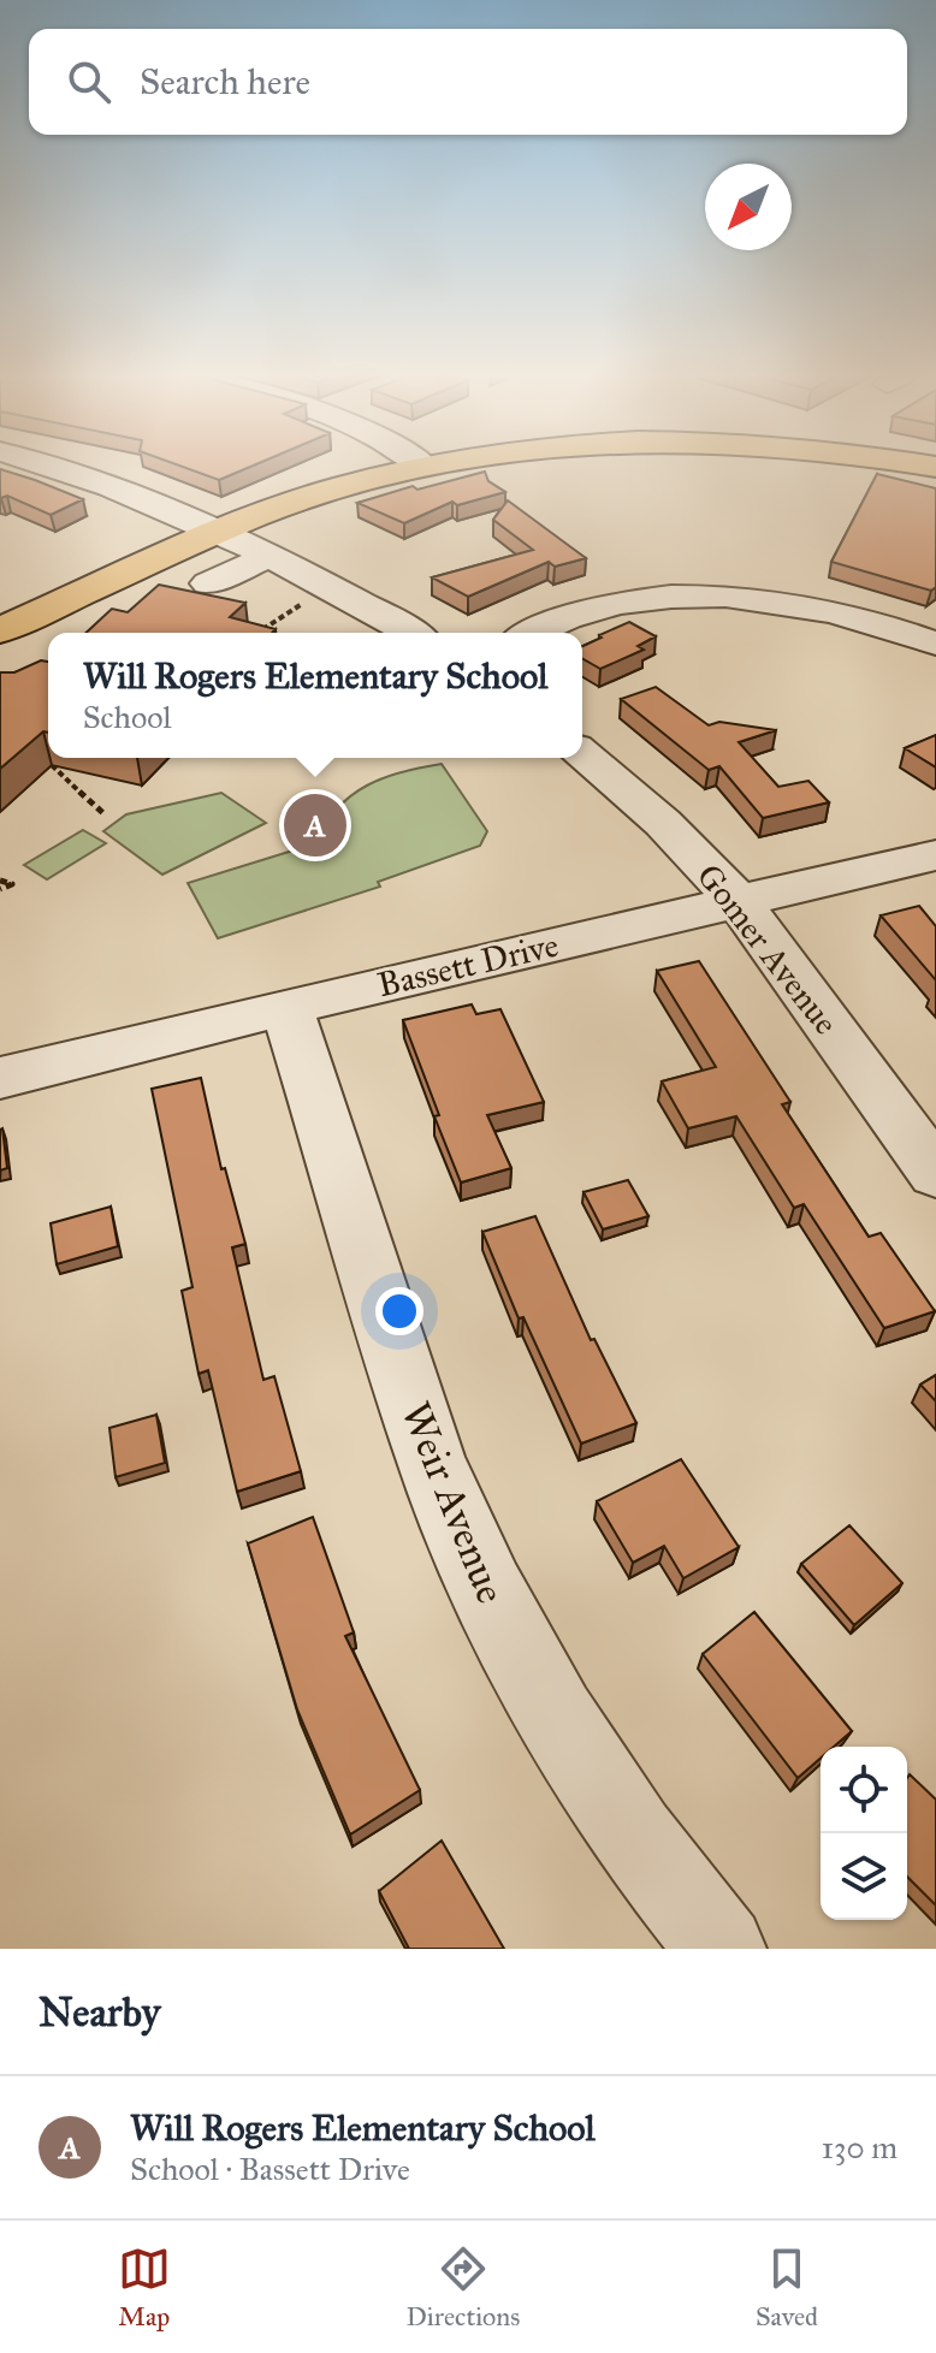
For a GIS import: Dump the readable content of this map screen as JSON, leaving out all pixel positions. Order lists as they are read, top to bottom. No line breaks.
{"streets":{"street":["Gomer Avenue","Bassett Drive","Weir Avenue"]},"crossings":[["Gomer Avenue","Bassett Drive"],["Bassett Drive","Weir Avenue"]],"north":"bottom left","page":{"search":"Search here","popup":["Will Rogers Elementary School","School"],"pins":"A","heading":"Nearby","list":[{"mark":"A","name":"Will Rogers Elementary School","note":"School · Bassett Drive","value":"130 m"}],"nav":["Map","Directions","Saved"]}}
